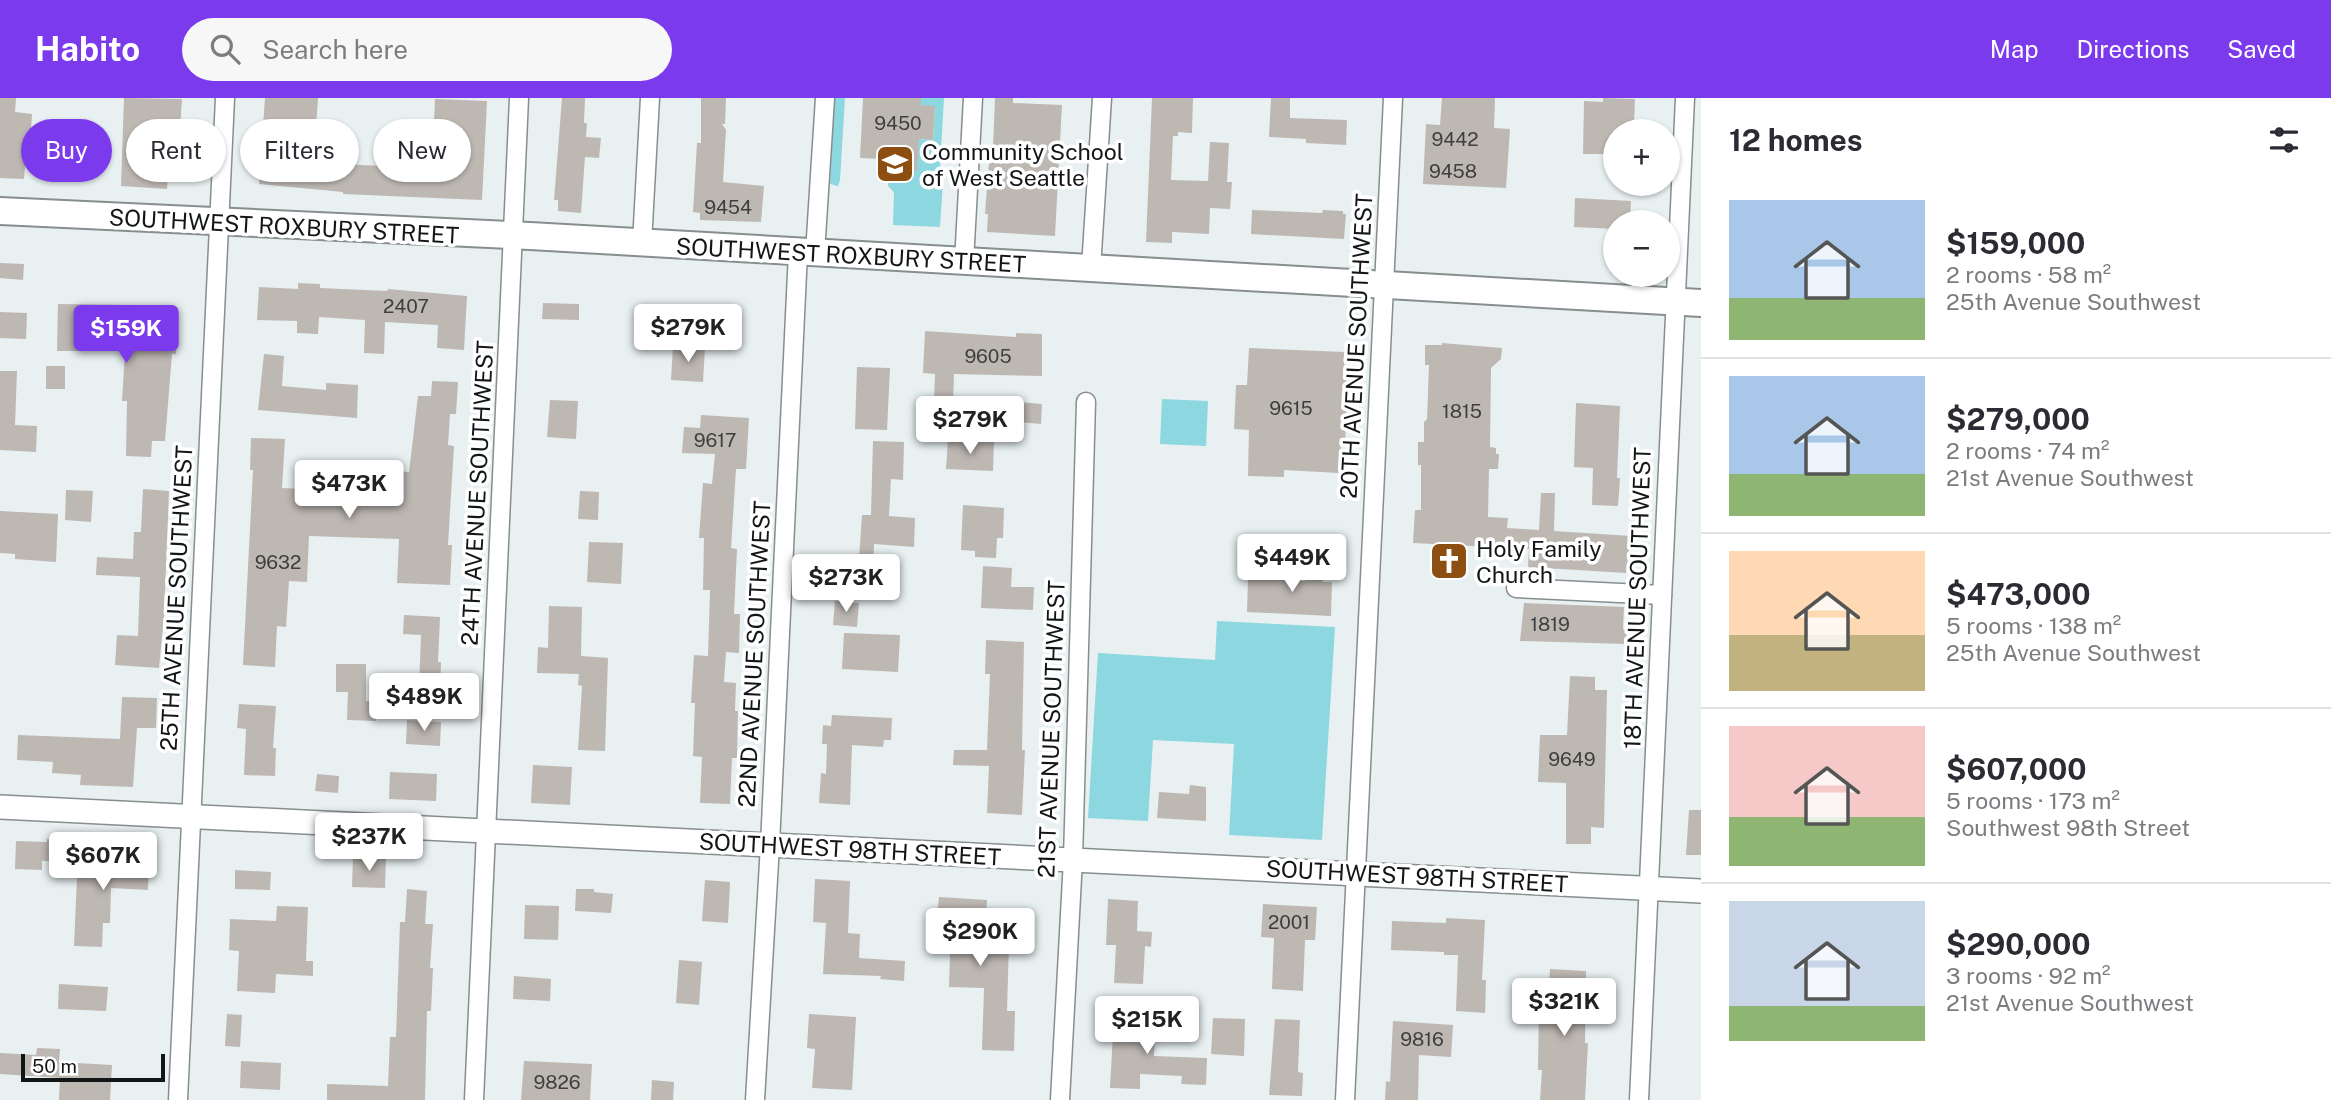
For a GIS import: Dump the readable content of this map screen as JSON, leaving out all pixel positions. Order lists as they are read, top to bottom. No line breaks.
{"streets":{"main road":["SOUTHWEST ROXBURY STREET"],"street":["20TH AVENUE SOUTHWEST","24TH AVENUE SOUTHWEST","25TH AVENUE SOUTHWEST","18TH AVENUE SOUTHWEST","22ND AVENUE SOUTHWEST","21ST AVENUE SOUTHWEST","SOUTHWEST 98TH STREET"]},"crossings":[["SOUTHWEST ROXBURY STREET","20TH AVENUE SOUTHWEST"],["SOUTHWEST ROXBURY STREET","24TH AVENUE SOUTHWEST"],["SOUTHWEST ROXBURY STREET","25TH AVENUE SOUTHWEST"],["SOUTHWEST ROXBURY STREET","18TH AVENUE SOUTHWEST"],["SOUTHWEST ROXBURY STREET","22ND AVENUE SOUTHWEST"],["20TH AVENUE SOUTHWEST","SOUTHWEST 98TH STREET"],["24TH AVENUE SOUTHWEST","SOUTHWEST 98TH STREET"],["25TH AVENUE SOUTHWEST","SOUTHWEST 98TH STREET"],["18TH AVENUE SOUTHWEST","SOUTHWEST 98TH STREET"],["22ND AVENUE SOUTHWEST","SOUTHWEST 98TH STREET"],["21ST AVENUE SOUTHWEST","SOUTHWEST 98TH STREET"]],"places":{"school or university":["Community School of West Seattle"],"church":["Holy Family Church"]},"house_numbers":["9450","9442","9458","9454","2407","9605","9615","1815","9617","9632","1819","9649","2001","9816","9826"],"scale_bar":"50 m","page":{"header":"Habito","search":"Search here","nav":["Map","Directions","Saved"],"heading":"12 homes","map_buttons":["+","−"],"chip":["Buy","Rent","Filters","New"],"list":[{"name":"$159,000","note":"2 rooms · 58 m² · 25th Avenue Southwest"},{"name":"$279,000","note":"2 rooms · 74 m² · 21st Avenue Southwest"},{"name":"$473,000","note":"5 rooms · 138 m² · 25th Avenue Southwest"},{"name":"$607,000","note":"5 rooms · 173 m² · Southwest 98th Street"},{"name":"$290,000","note":"3 rooms · 92 m² · 21st Avenue Southwest"}],"price":["$279K","$159K","$279K","$473K","$449K","$273K","$489K","$237K","$607K","$290K","$321K","$215K"],"scale":"50 m"}}
